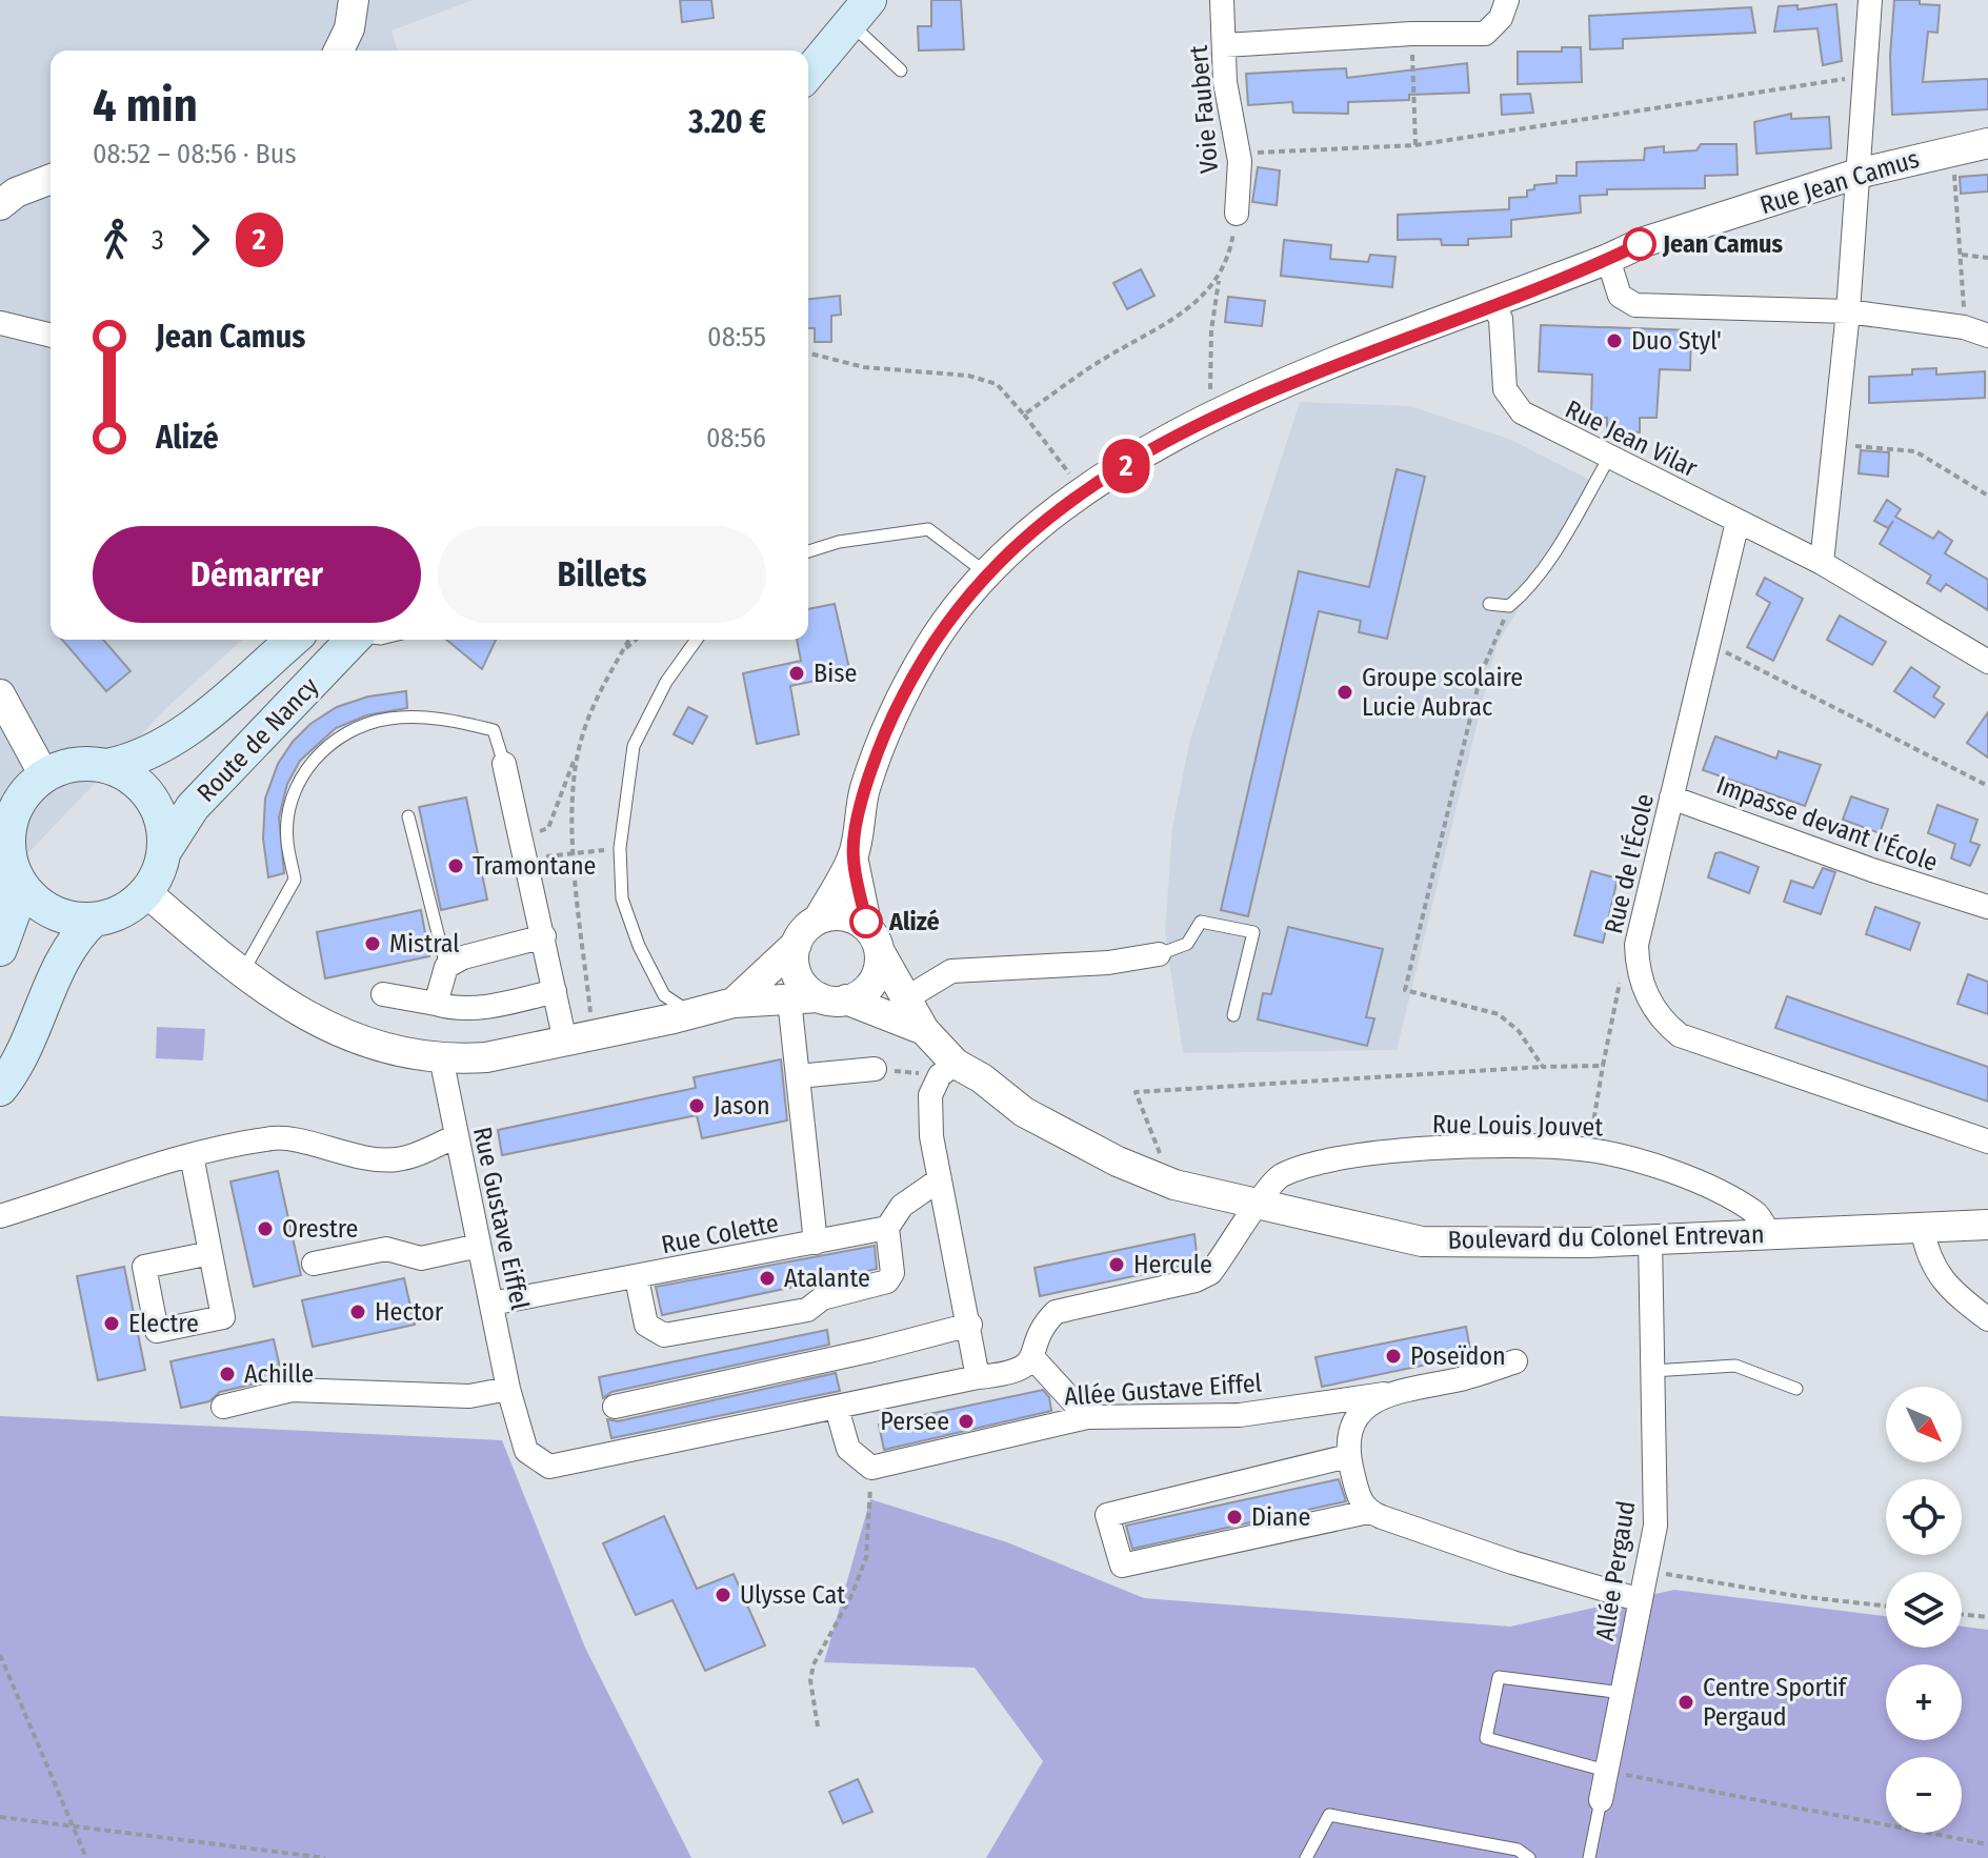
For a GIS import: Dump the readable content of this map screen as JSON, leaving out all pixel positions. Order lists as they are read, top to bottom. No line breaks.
{"streets":{"main road":["Route de Nancy"],"street":["Voie Faubert","Rue Jean Camus","Rue Jean Vilar","Impasse devant l'École","Rue de l'École","Rue Louis Jouvet","Rue Gustave Eiffel","Rue Colette","Boulevard du Colonel Entrevan","Allée Gustave Eiffel","Allée Pergaud"]},"crossings":[["Rue Jean Camus","Rue Jean Vilar"],["Rue Jean Camus","Boulevard du Colonel Entrevan"],["Rue Jean Vilar","Rue de l'École"],["Route de Nancy","Boulevard du Colonel Entrevan"],["Impasse devant l'École","Rue de l'École"],["Rue Louis Jouvet","Boulevard du Colonel Entrevan"],["Rue Gustave Eiffel","Rue Colette"],["Rue Gustave Eiffel","Boulevard du Colonel Entrevan"],["Boulevard du Colonel Entrevan","Allée Pergaud"]],"places":["Jean Camus","Duo Styl'","Bise","Groupe scolaire Lucie Aubrac","Tramontane","Alizé","Mistral","Jason","Orestre","Hercule","Atalante","Hector","Electre","Poseïdon","Achille","Persee","Diane","Ulysse Cat","Centre Sportif Pergaud"],"lines":["bus line 2"],"north":"bottom right","page":{"on_map":"2","heading":["4 min","08:52 – 08:56 · Bus","3.20 €"],"legs":["3","2"],"list":[{"name":"Jean Camus","value":"08:55"},{"name":"Alizé","value":"08:56"}],"buttons":["Démarrer","Billets"],"map_buttons":["+","−"]}}
